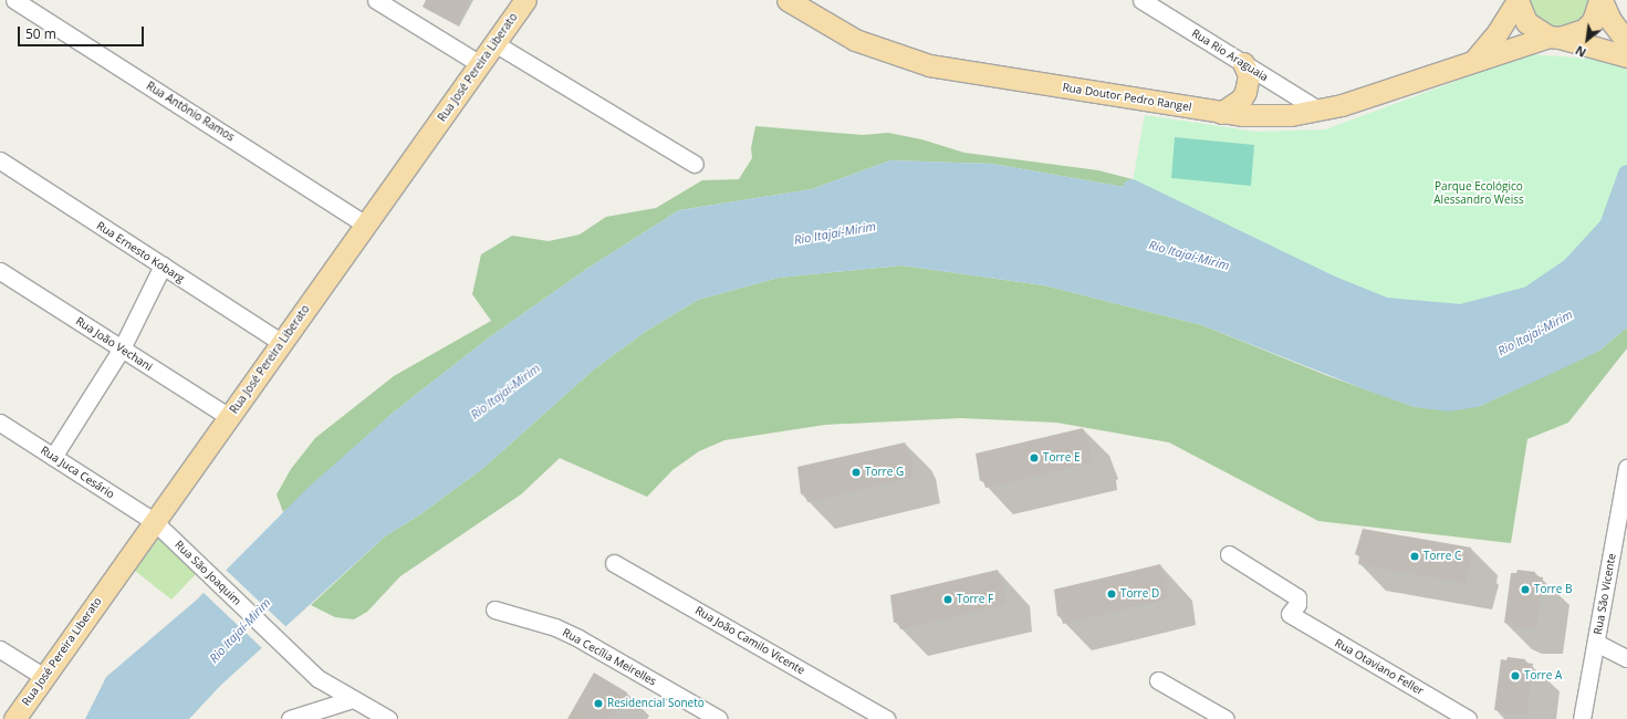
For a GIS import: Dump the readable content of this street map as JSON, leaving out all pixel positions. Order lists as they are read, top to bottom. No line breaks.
{"streets":{"main road":["Rua José Pereira Liberato","Rua Doutor Pedro Rangel"],"street":["Rua Rio Araguaia","Rua Antônio Ramos","Rua Ernesto Kobarg","Rua João Vechani","Rua Juca Cesário","Rua São Joaquim","Rua São Vicente","Rua João Camilo Vicente","Rua Cecília Meirelles","Rua Otaviano Feller"]},"crossings":[["Rua Rio Araguaia","Rua Doutor Pedro Rangel"],["Rua José Pereira Liberato","Rua Antônio Ramos"],["Rua José Pereira Liberato","Rua Ernesto Kobarg"],["Rua José Pereira Liberato","Rua João Vechani"],["Rua José Pereira Liberato","Rua Juca Cesário"],["Rua José Pereira Liberato","Rua São Joaquim"],["Rua Juca Cesário","Rua São Joaquim"]],"water":["Rio Itajaí-Mirim"],"parks":["Parque Ecológico Alessandro Weiss"],"places":["Torre E","Torre G","Torre C","Torre B","Torre D","Torre F","Torre A","Residencial Soneto"],"scale_bar":"50 m","north":"bottom left"}
